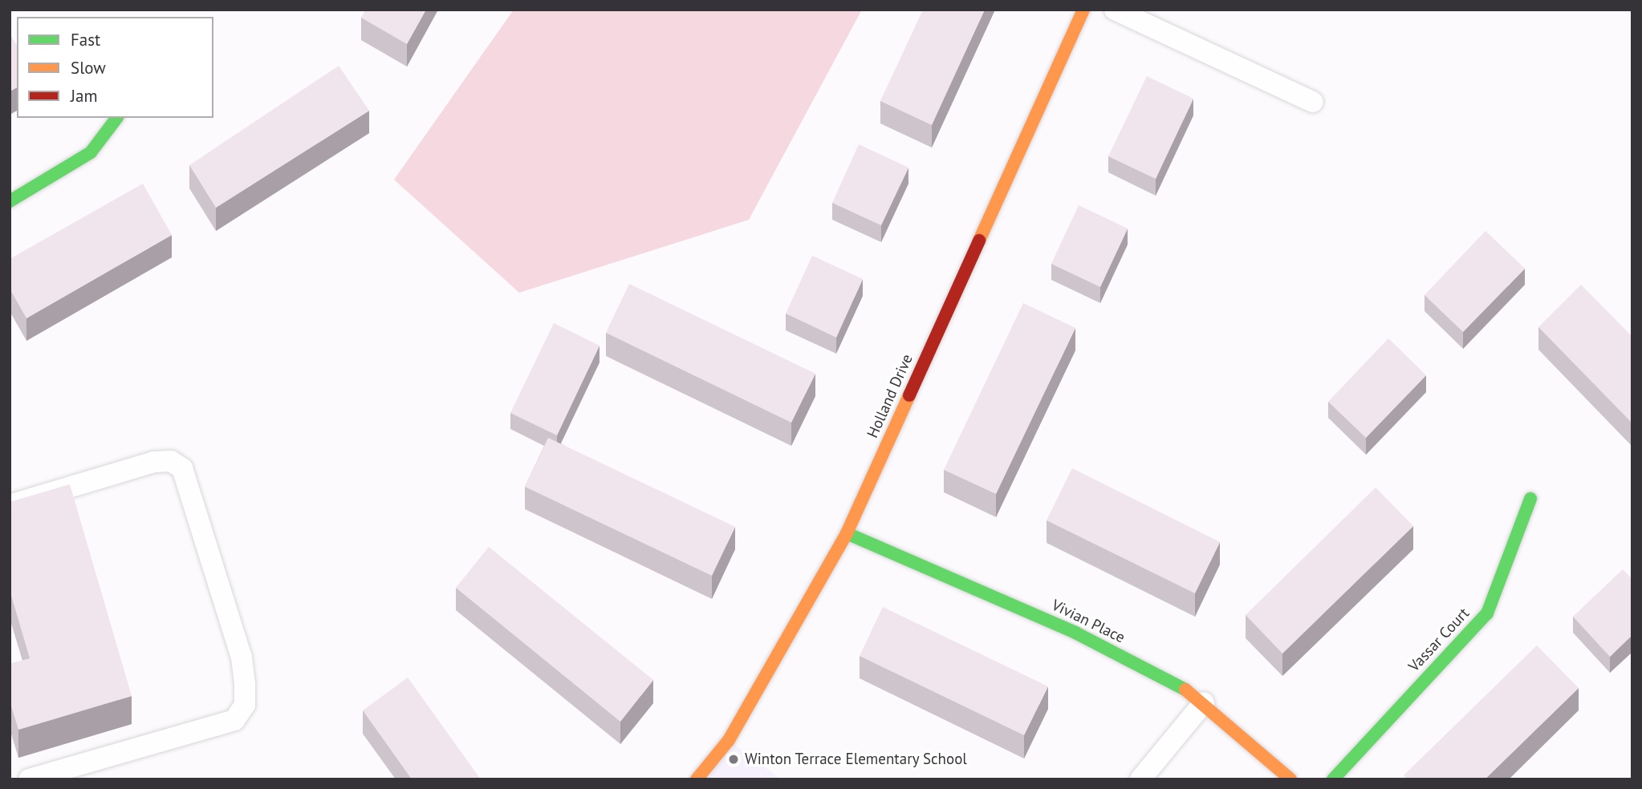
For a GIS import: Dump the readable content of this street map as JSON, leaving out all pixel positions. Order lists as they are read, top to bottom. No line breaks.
{"streets":{"street":["Holland Drive","Vivian Place","Vassar Court"]},"crossings":[["Holland Drive","Vivian Place"]],"places":["Winton Terrace Elementary School"],"legend":["Fast","Slow","Jam"]}
